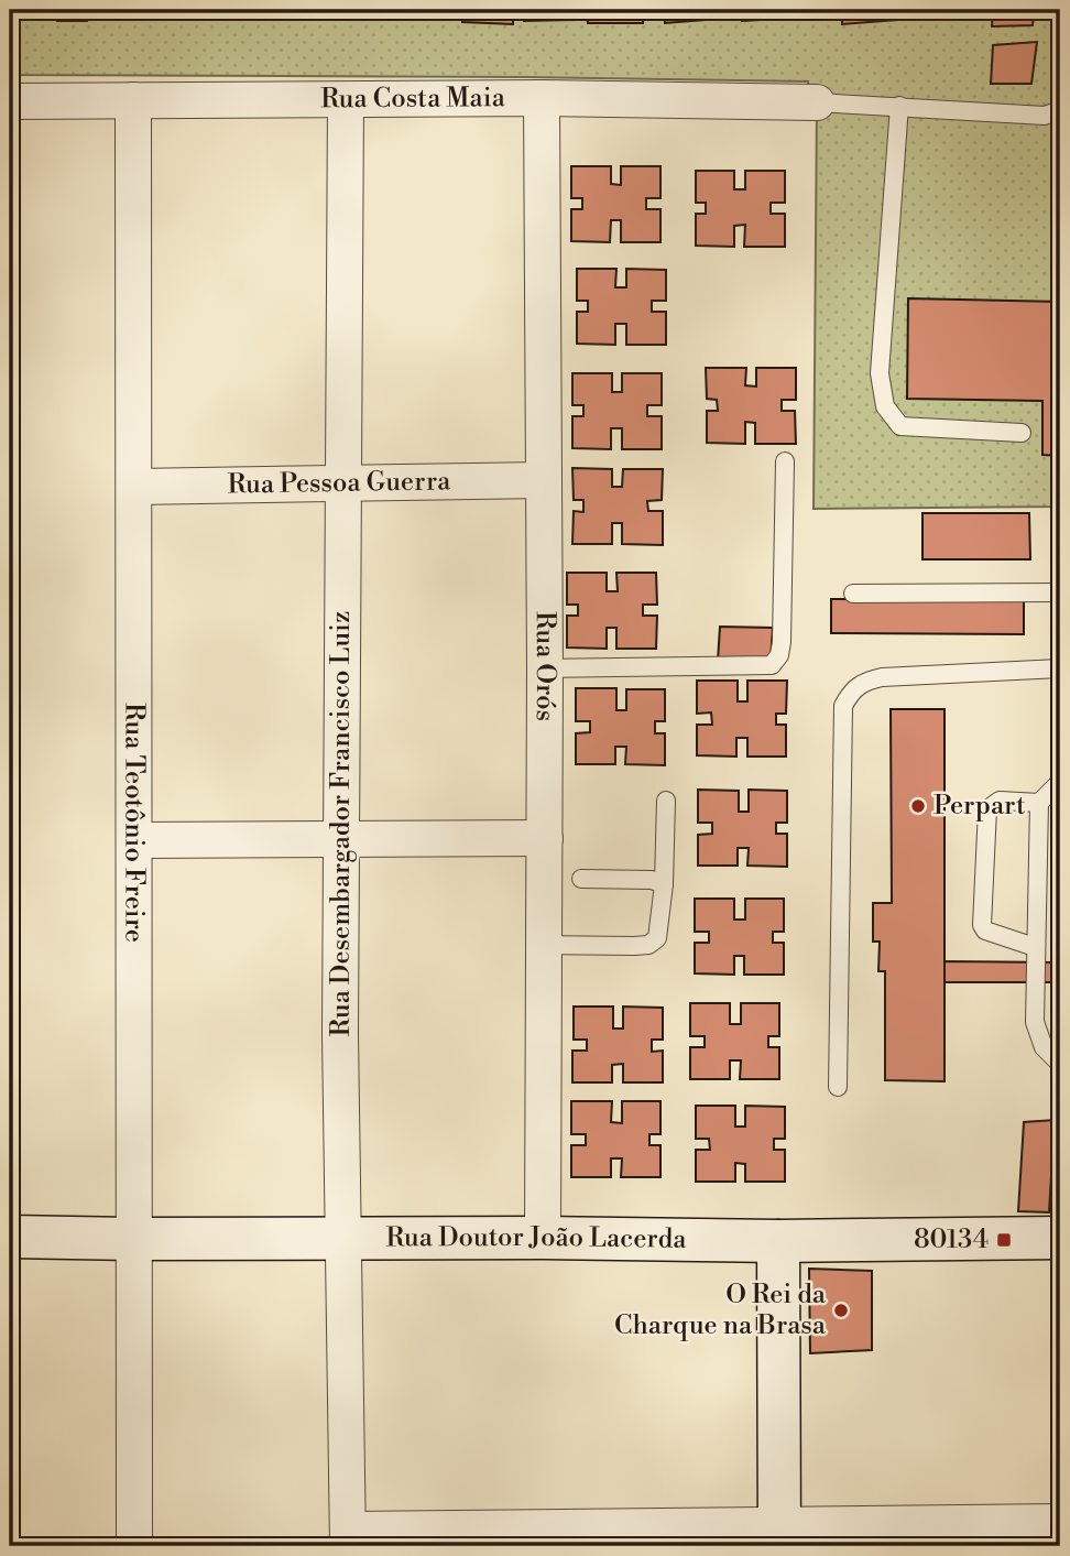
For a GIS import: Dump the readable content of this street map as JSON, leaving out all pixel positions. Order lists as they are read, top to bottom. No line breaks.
{"streets":{"main road":["Rua Doutor João Lacerda"],"street":["Rua Costa Maia","Rua Pessoa Guerra","Rua Orós","Rua Teotônio Freire","Rua Desembargador Francisco Luiz"]},"crossings":[["Rua Costa Maia","Rua Orós"],["Rua Costa Maia","Rua Teotônio Freire"],["Rua Costa Maia","Rua Desembargador Francisco Luiz"],["Rua Pessoa Guerra","Rua Orós"],["Rua Pessoa Guerra","Rua Teotônio Freire"],["Rua Pessoa Guerra","Rua Desembargador Francisco Luiz"],["Rua Orós","Rua Doutor João Lacerda"],["Rua Teotônio Freire","Rua Doutor João Lacerda"],["Rua Desembargador Francisco Luiz","Rua Doutor João Lacerda"]],"places":{"other":["Perpart","O Rei da Charque na Brasa"],"transit":["80134"]}}
